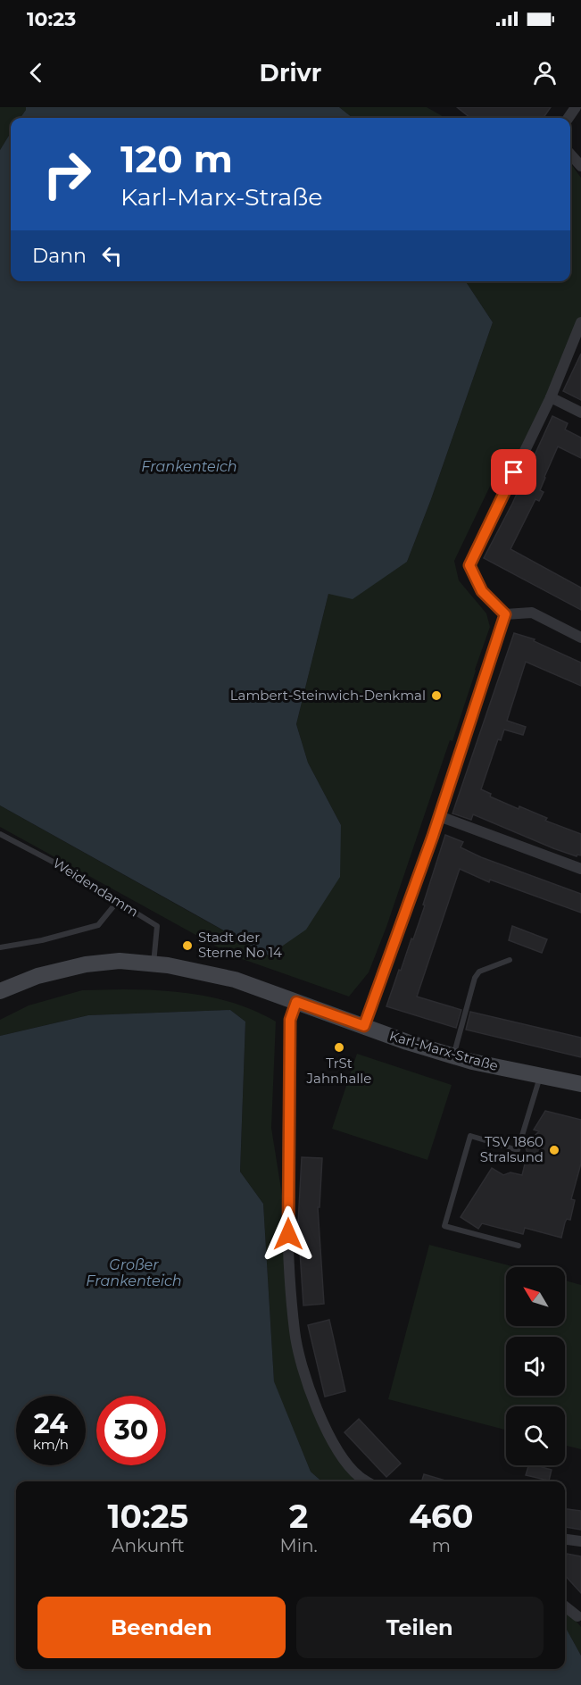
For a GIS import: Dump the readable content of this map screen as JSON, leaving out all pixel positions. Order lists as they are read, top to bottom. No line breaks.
{"streets":{"main road":["Karl-Marx-Straße"],"lane":["Weidendamm"]},"crossings":[["Weidendamm","Karl-Marx-Straße"]],"water":["Frankenteich","Großer Frankenteich"],"places":["Lambert-Steinwich-Denkmal","Stadt der Sterne No 14","TrSt Jahnhalle","TSV 1860 Stralsund"],"north":"top left","page":{"status":"10:23","header":"Drivr","turn":["120 m","Karl-Marx-Straße"],"then":"Dann","speed":"24 km/h","limit":"30","eta":["10:25","Ankunft","2","Min.","460","m"],"buttons":["Beenden","Teilen"]}}
